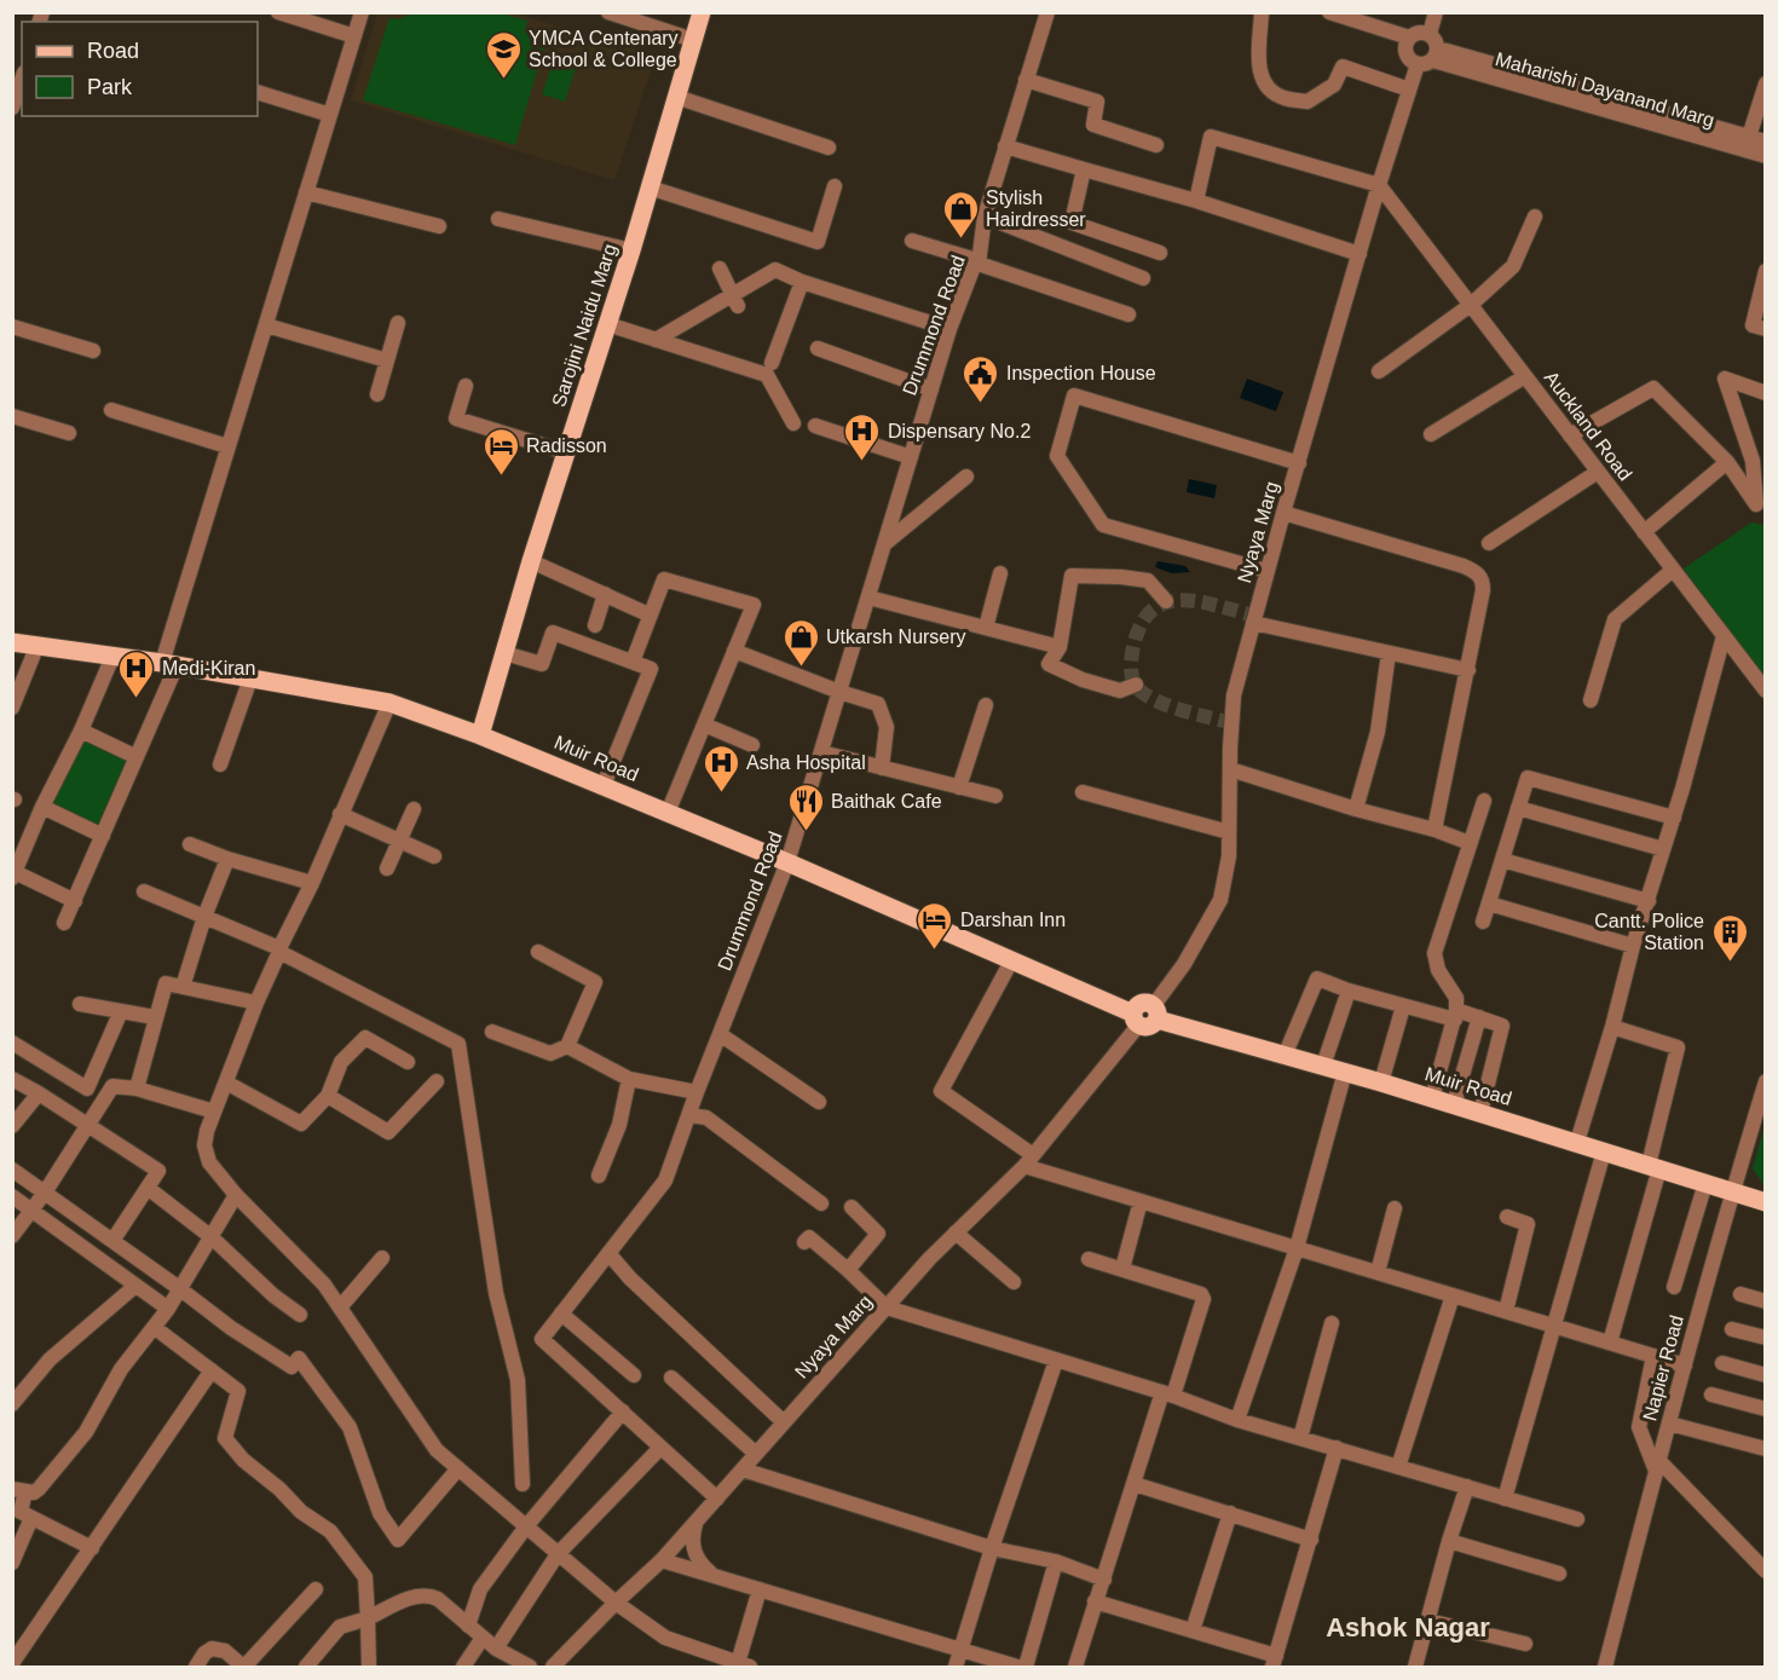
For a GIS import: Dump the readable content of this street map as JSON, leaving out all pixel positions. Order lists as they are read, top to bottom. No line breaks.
{"streets":{"main road":["Sarojini Naidu Marg","Muir Road"],"street":["Maharishi Dayanand Marg","Drummond Road","Auckland Road","Nyaya Marg","Napier Road"]},"crossings":[["Maharishi Dayanand Marg","Nyaya Marg"],["Sarojini Naidu Marg","Muir Road"],["Drummond Road","Nyaya Marg"],["Drummond Road","Muir Road"],["Auckland Road","Nyaya Marg"],["Nyaya Marg","Muir Road"],["Muir Road","Napier Road"]],"districts":["Ashok Nagar"],"places":{"school or university":["YMCA Centenary School & College"],"shop":["Stylish Hairdresser","Utkarsh Nursery"],"public building":["Inspection House"],"hospital":["Dispensary No.2","Medi-Kiran","Asha Hospital"],"hotel":["Radisson","Darshan Inn"],"restaurant":["Baithak Cafe"],"building":["Cantt. Police Station"]},"legend":["Road","Park"]}
